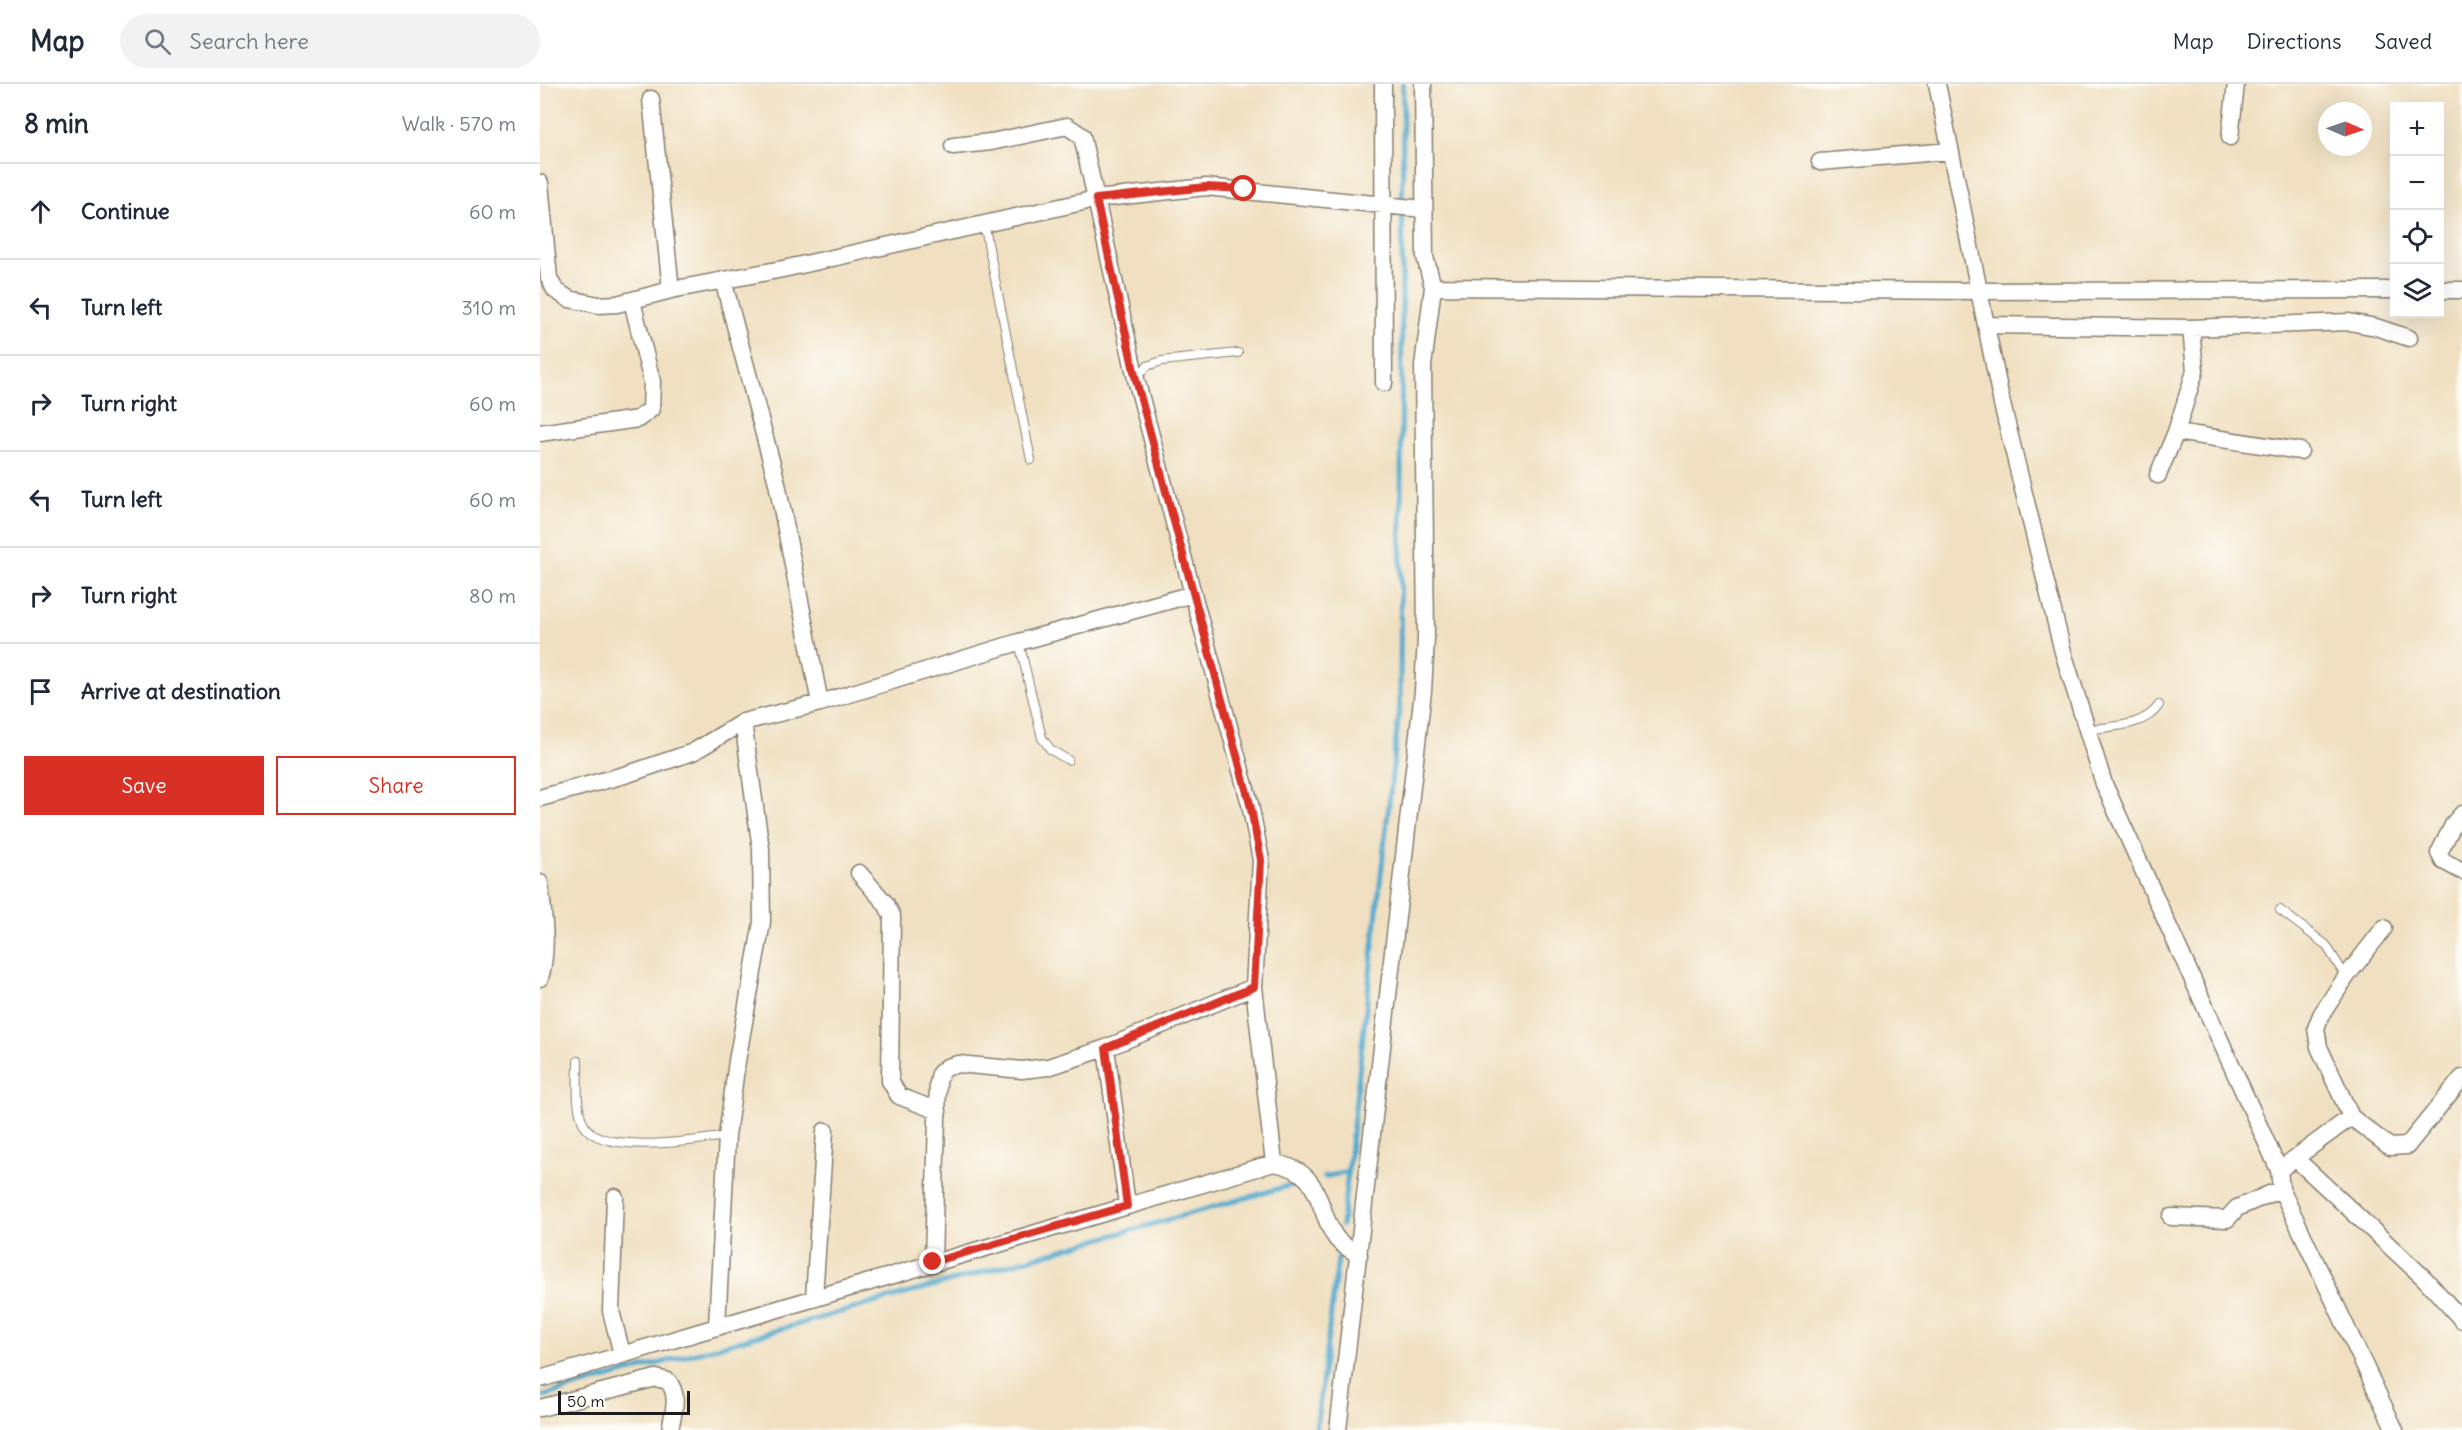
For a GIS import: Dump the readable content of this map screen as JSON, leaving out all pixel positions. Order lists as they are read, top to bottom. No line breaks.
{"scale_bar":"50 m","north":"right","page":{"header":"Map","search":"Search here","nav":["Map","Directions","Saved"],"heading":["8 min","Walk · 570 m"],"map_buttons":["+","−"],"list":[["Continue","60 m"],["Turn left","310 m"],["Turn right","60 m"],["Turn left","60 m"],["Turn right","80 m"],"Arrive at destination"],"buttons":["Save","Share"],"scale":"50 m"}}
